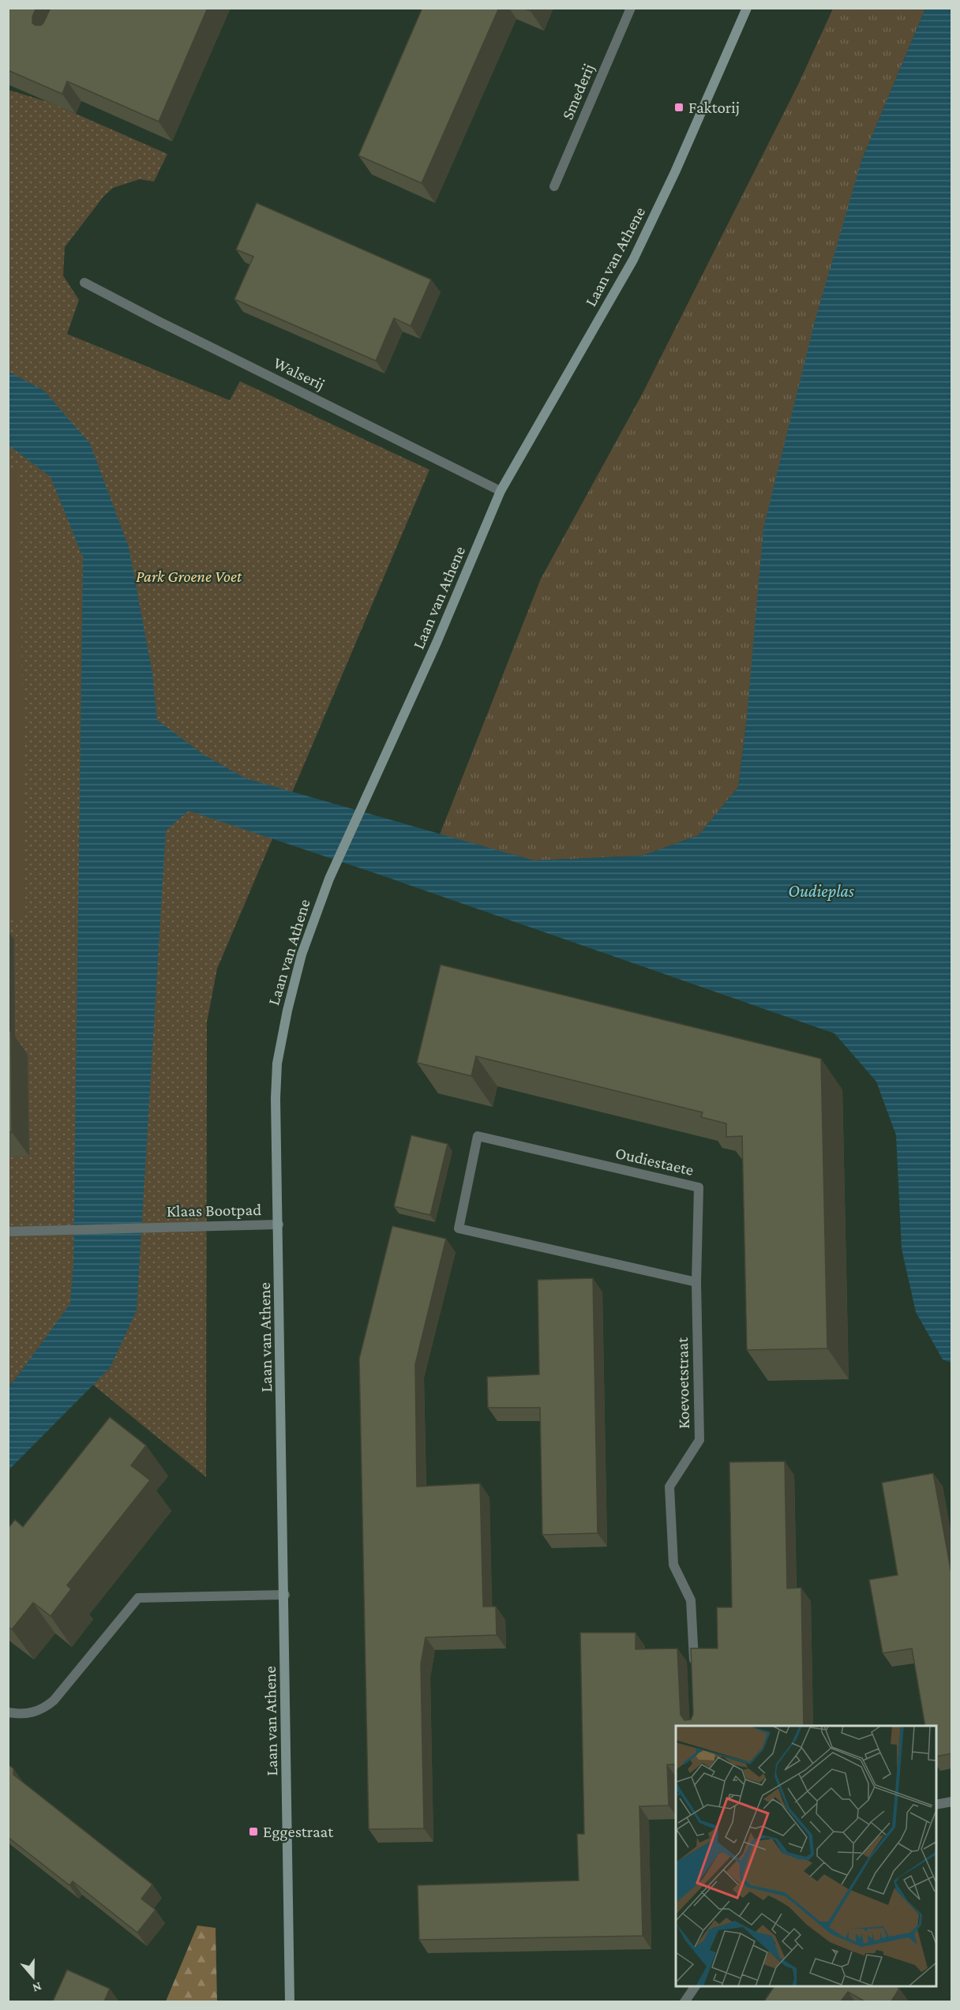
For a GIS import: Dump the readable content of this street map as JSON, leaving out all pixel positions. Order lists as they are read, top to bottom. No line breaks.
{"streets":{"street":["Smederij","Laan van Athene","Walserij","Oudiestaete","Klaas Bootpad","Koevoetstraat"]},"crossings":[["Laan van Athene","Walserij"],["Laan van Athene","Klaas Bootpad"],["Oudiestaete","Koevoetstraat"]],"water":["Oudieplas"],"parks":["Park Groene Voet"],"places":{"transit":["Faktorij","Eggestraat"]},"north":"bottom"}
